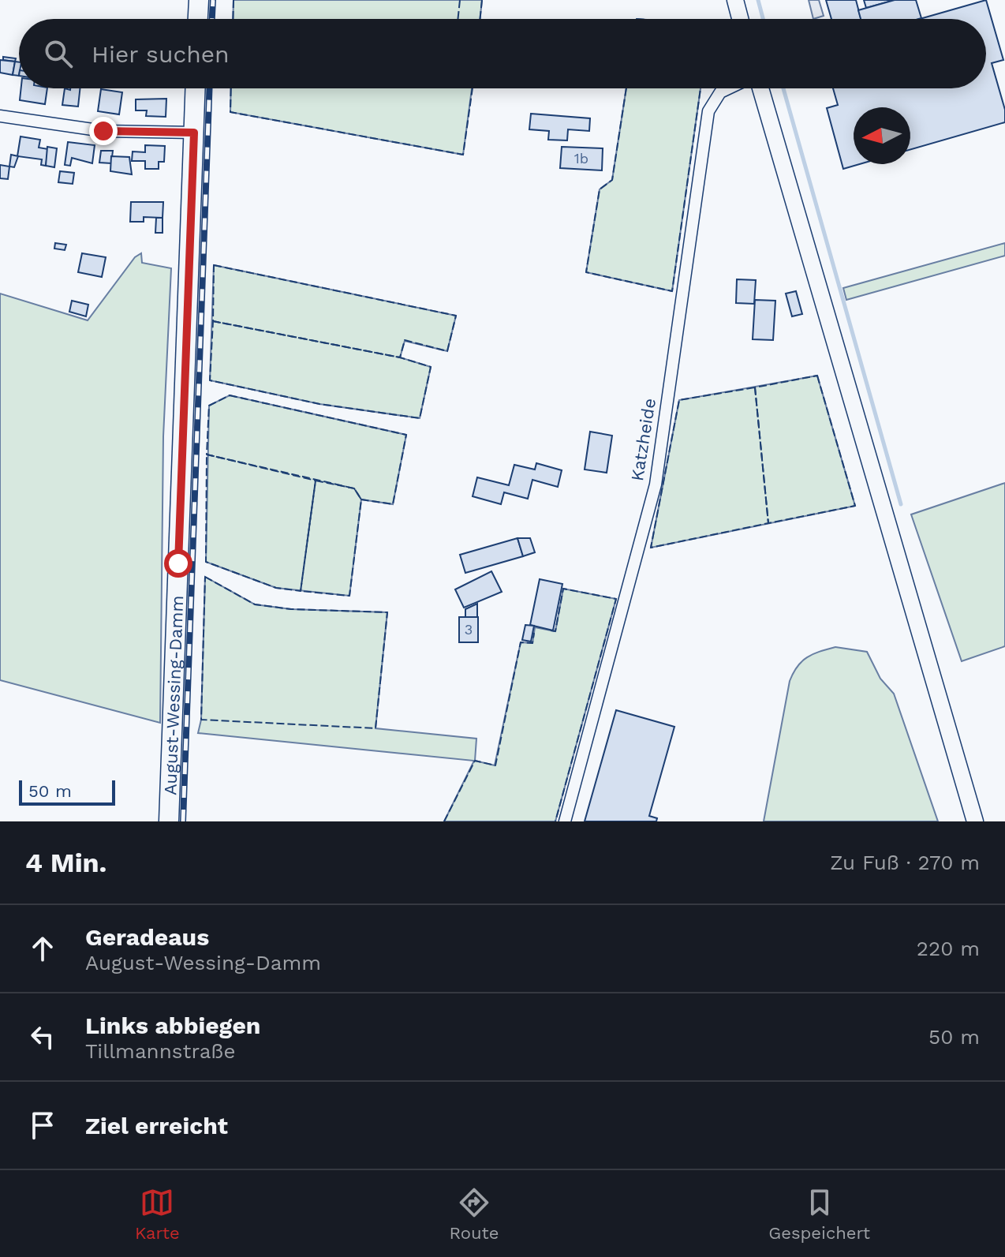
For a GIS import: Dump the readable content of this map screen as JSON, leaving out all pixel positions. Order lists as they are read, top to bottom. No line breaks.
{"streets":{"main road":["August-Wessing-Damm"],"street":["Katzheide"]},"house_numbers":["1b","3"],"scale_bar":"50 m","north":"left","page":{"search":"Hier suchen","scale":"50 m","heading":["4 Min.","Zu Fuß · 270 m"],"list":[["Geradeaus","August-Wessing-Damm","220 m"],["Links abbiegen","Tillmannstraße","50 m"],"Ziel erreicht"],"nav":["Karte","Route","Gespeichert"]}}
